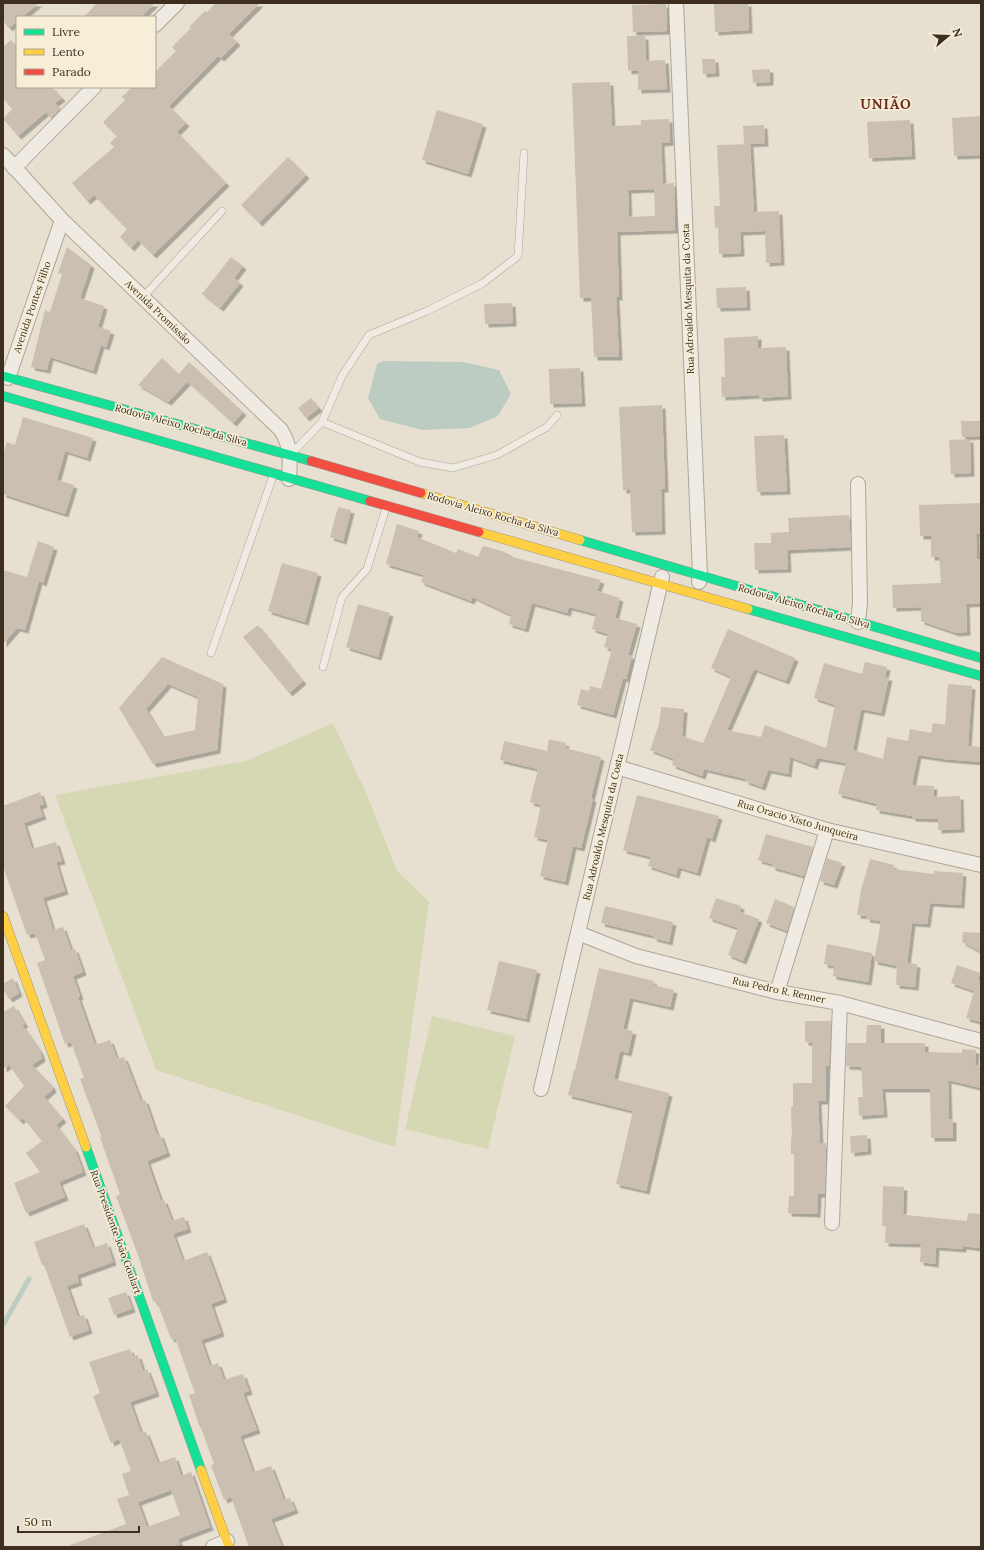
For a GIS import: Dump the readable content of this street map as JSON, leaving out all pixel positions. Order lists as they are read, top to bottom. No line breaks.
{"streets":{"main road":["Avenida Pontes Filho","Rodovia Aleixo Rocha da Silva","Rua Presidente João Goulart"],"street":["Rua Adroaldo Mesquita da Costa","Avenida Promissão","Rua Oracio Xisto Junqueira","Rua Pedro R. Renner"]},"crossings":[["Rua Adroaldo Mesquita da Costa","Rodovia Aleixo Rocha da Silva"],["Rua Adroaldo Mesquita da Costa","Rua Oracio Xisto Junqueira"],["Rua Adroaldo Mesquita da Costa","Rua Pedro R. Renner"],["Avenida Pontes Filho","Avenida Promissão"],["Avenida Pontes Filho","Rodovia Aleixo Rocha da Silva"],["Avenida Promissão","Rodovia Aleixo Rocha da Silva"]],"districts":["UNIÃO"],"legend":["Livre","Lento","Parado"],"scale_bar":"50 m","north":"right"}
